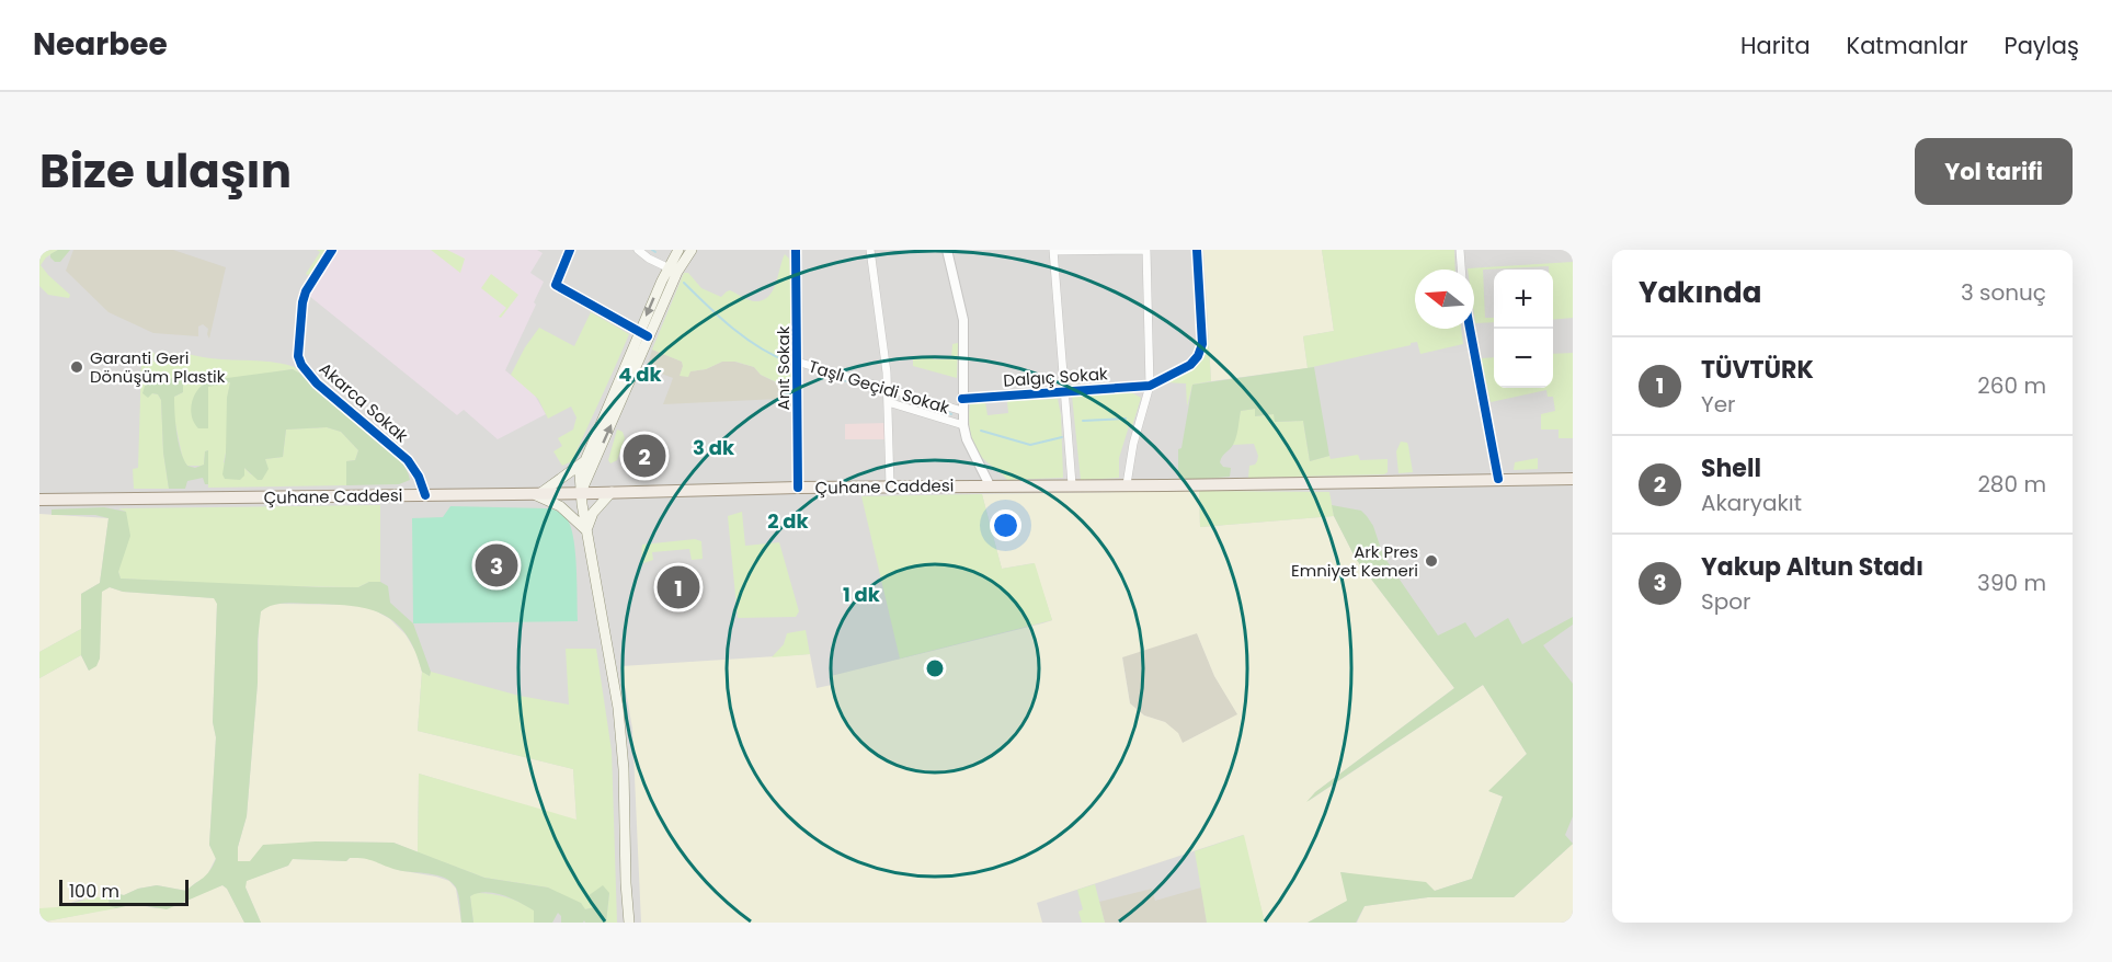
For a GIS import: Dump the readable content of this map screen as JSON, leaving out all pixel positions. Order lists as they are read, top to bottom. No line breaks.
{"streets":{"main road":["Çuhane Caddesi"],"street":["Anıt Sokak","Dalgıç Sokak","Taşlı Geçidi Sokak","Akarca Sokak"]},"crossings":[["Anıt Sokak","Taşlı Geçidi Sokak"],["Anıt Sokak","Çuhane Caddesi"],["Akarca Sokak","Çuhane Caddesi"]],"places":["Garanti Geri Dönüşüm Plastik","Ark Pres Emniyet Kemeri"],"scale_bar":"100 m","north":"left","page":{"header":"Nearbee","nav":["Harita","Katmanlar","Paylaş"],"title":"Bize ulaşın","buttons":"Yol tarifi","heading":["Yakında","3 sonuç"],"map_buttons":["+","−"],"list":[{"mark":"1","name":"TÜVTÜRK","note":"Yer","value":"260 m"},{"mark":"2","name":"Shell","note":"Akaryakıt","value":"280 m"},{"mark":"3","name":"Yakup Altun Stadı","note":"Spor","value":"390 m"}],"pins":["2","3","1"],"scale":"100 m"},"rings":["4 dk","3 dk","2 dk","1 dk"]}
